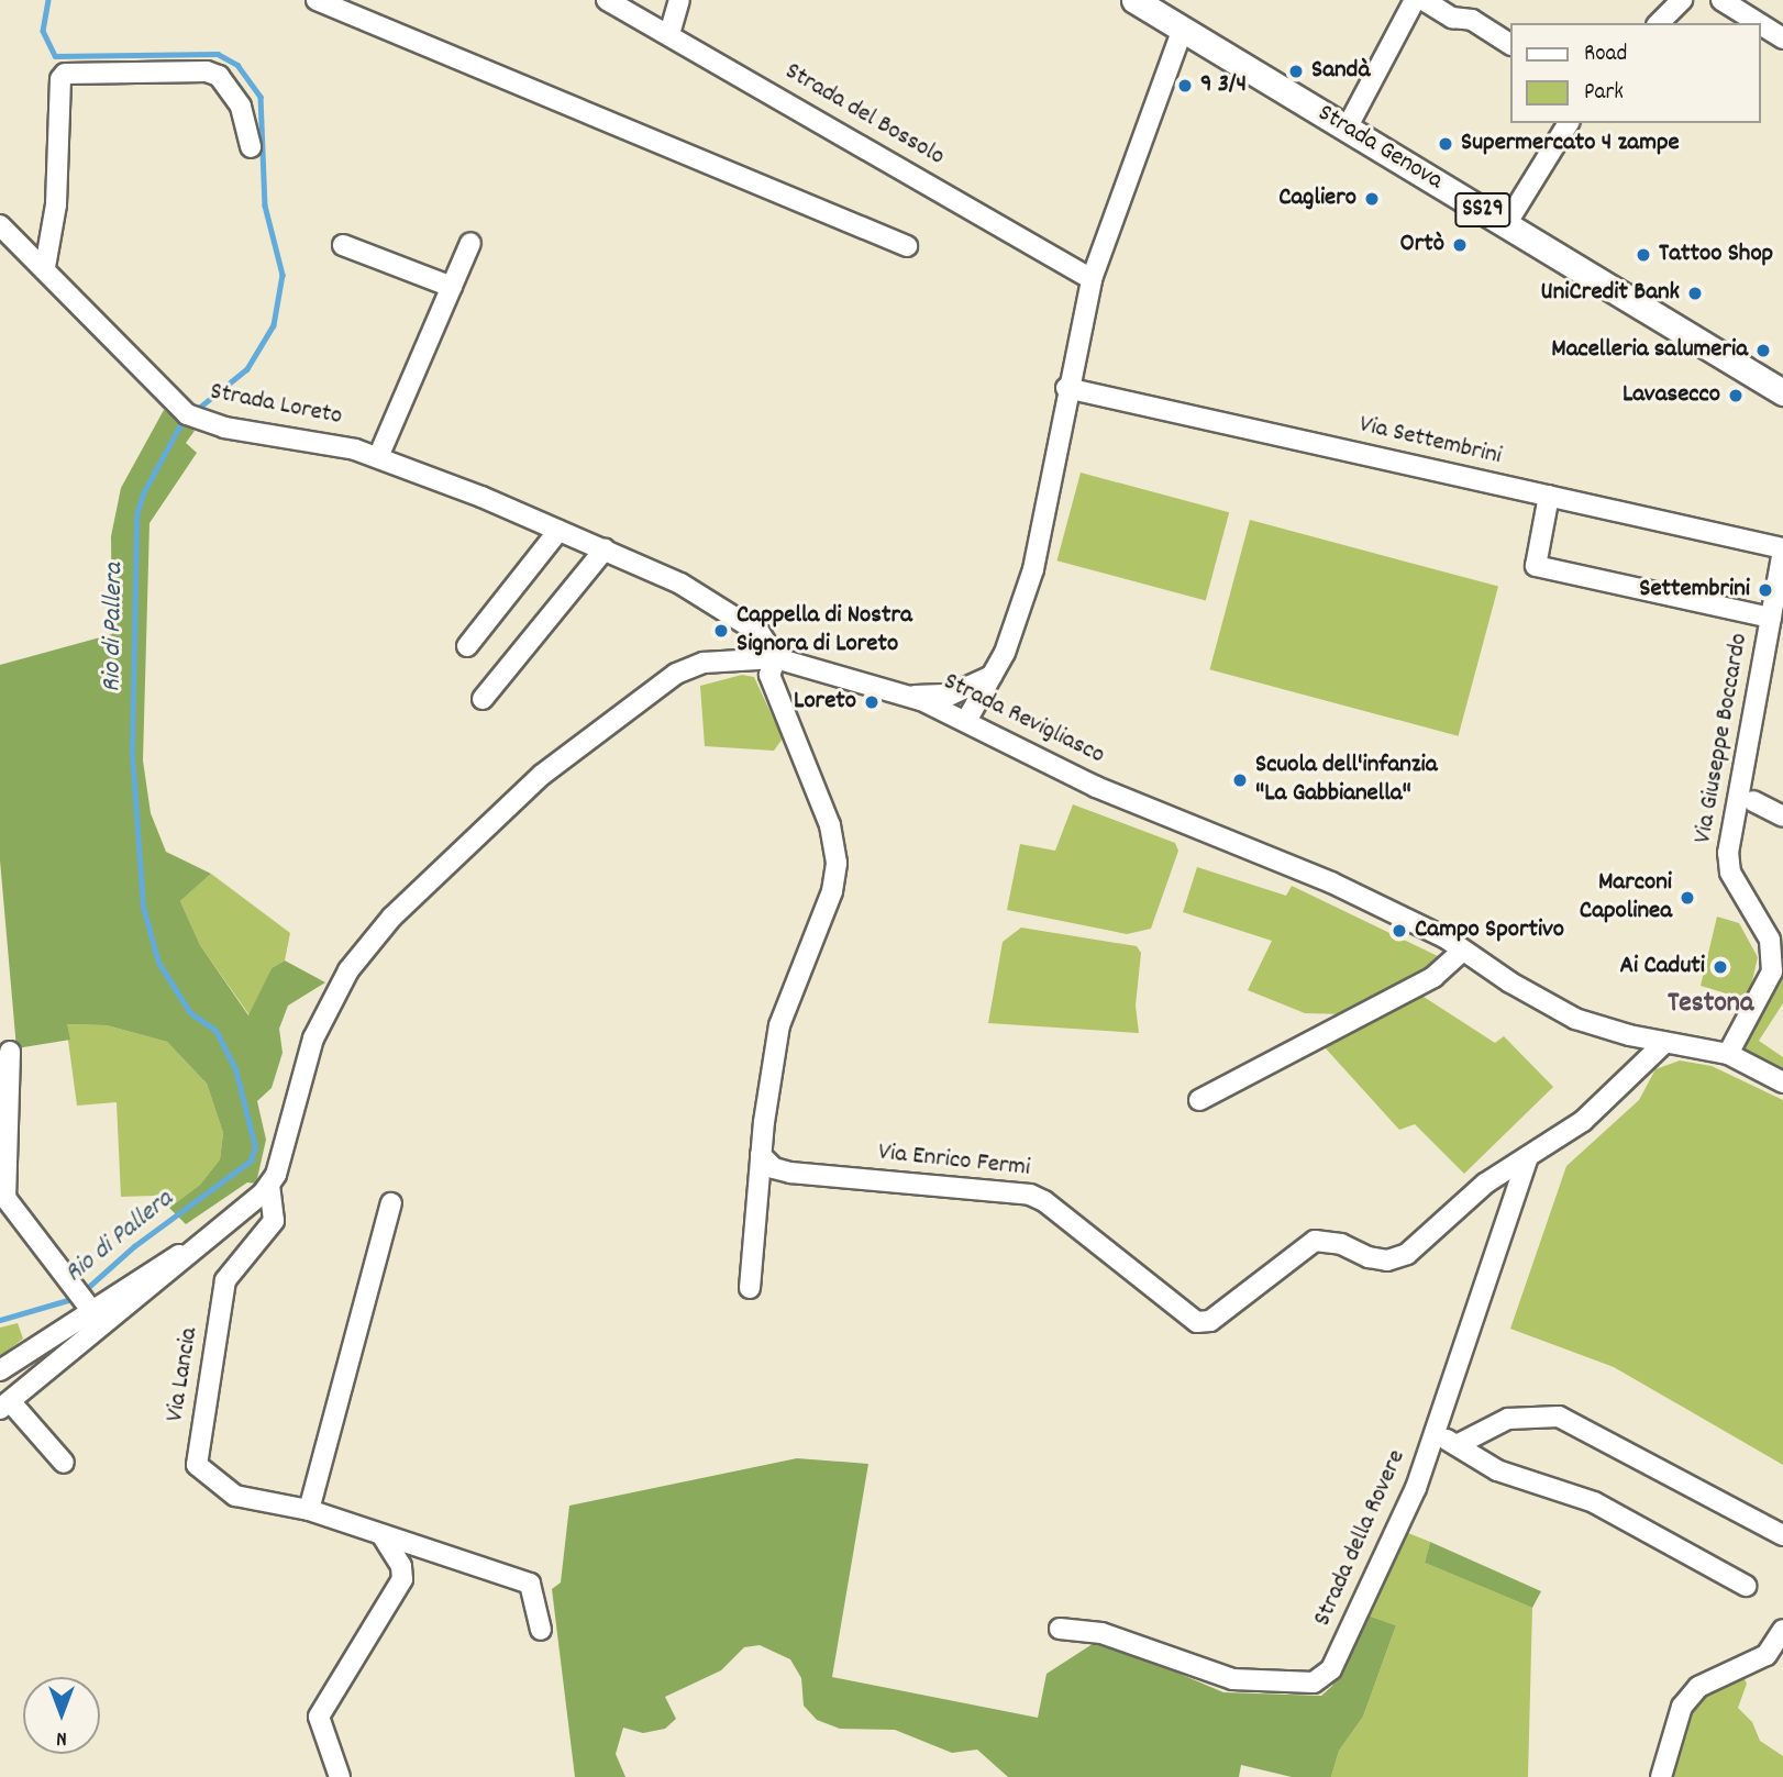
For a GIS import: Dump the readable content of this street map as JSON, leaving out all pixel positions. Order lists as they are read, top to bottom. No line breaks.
{"streets":{"main road":["Strada Genova","SS29"],"street":["Strada del Bossolo","Strada Loreto","Via Settembrini","Strada Revigliasco","Via Giuseppe Boccardo","Via Enrico Fermi","Via Lancia","Strada della Rovere"]},"crossings":[["Strada Loreto","Strada Revigliasco"],["Via Settembrini","Via Giuseppe Boccardo"],["Strada Revigliasco","Via Giuseppe Boccardo"],["Strada Revigliasco","Via Lancia"],["Via Enrico Fermi","Strada della Rovere"]],"districts":["Testona"],"water":["Rio di Pallera"],"places":["Sandà","9 3/4","Supermercato 4 zampe","Cagliero","Ortò","Tattoo Shop","UniCredit Bank","Macelleria salumeria","Lavasecco","Settembrini","Cappella di Nostra Signora di Loreto","Loreto","Scuola dell'infanzia \"La Gabbianella\"","Marconi Capolinea","Campo Sportivo","Ai Caduti"],"legend":["Road","Park"],"north":"bottom"}
